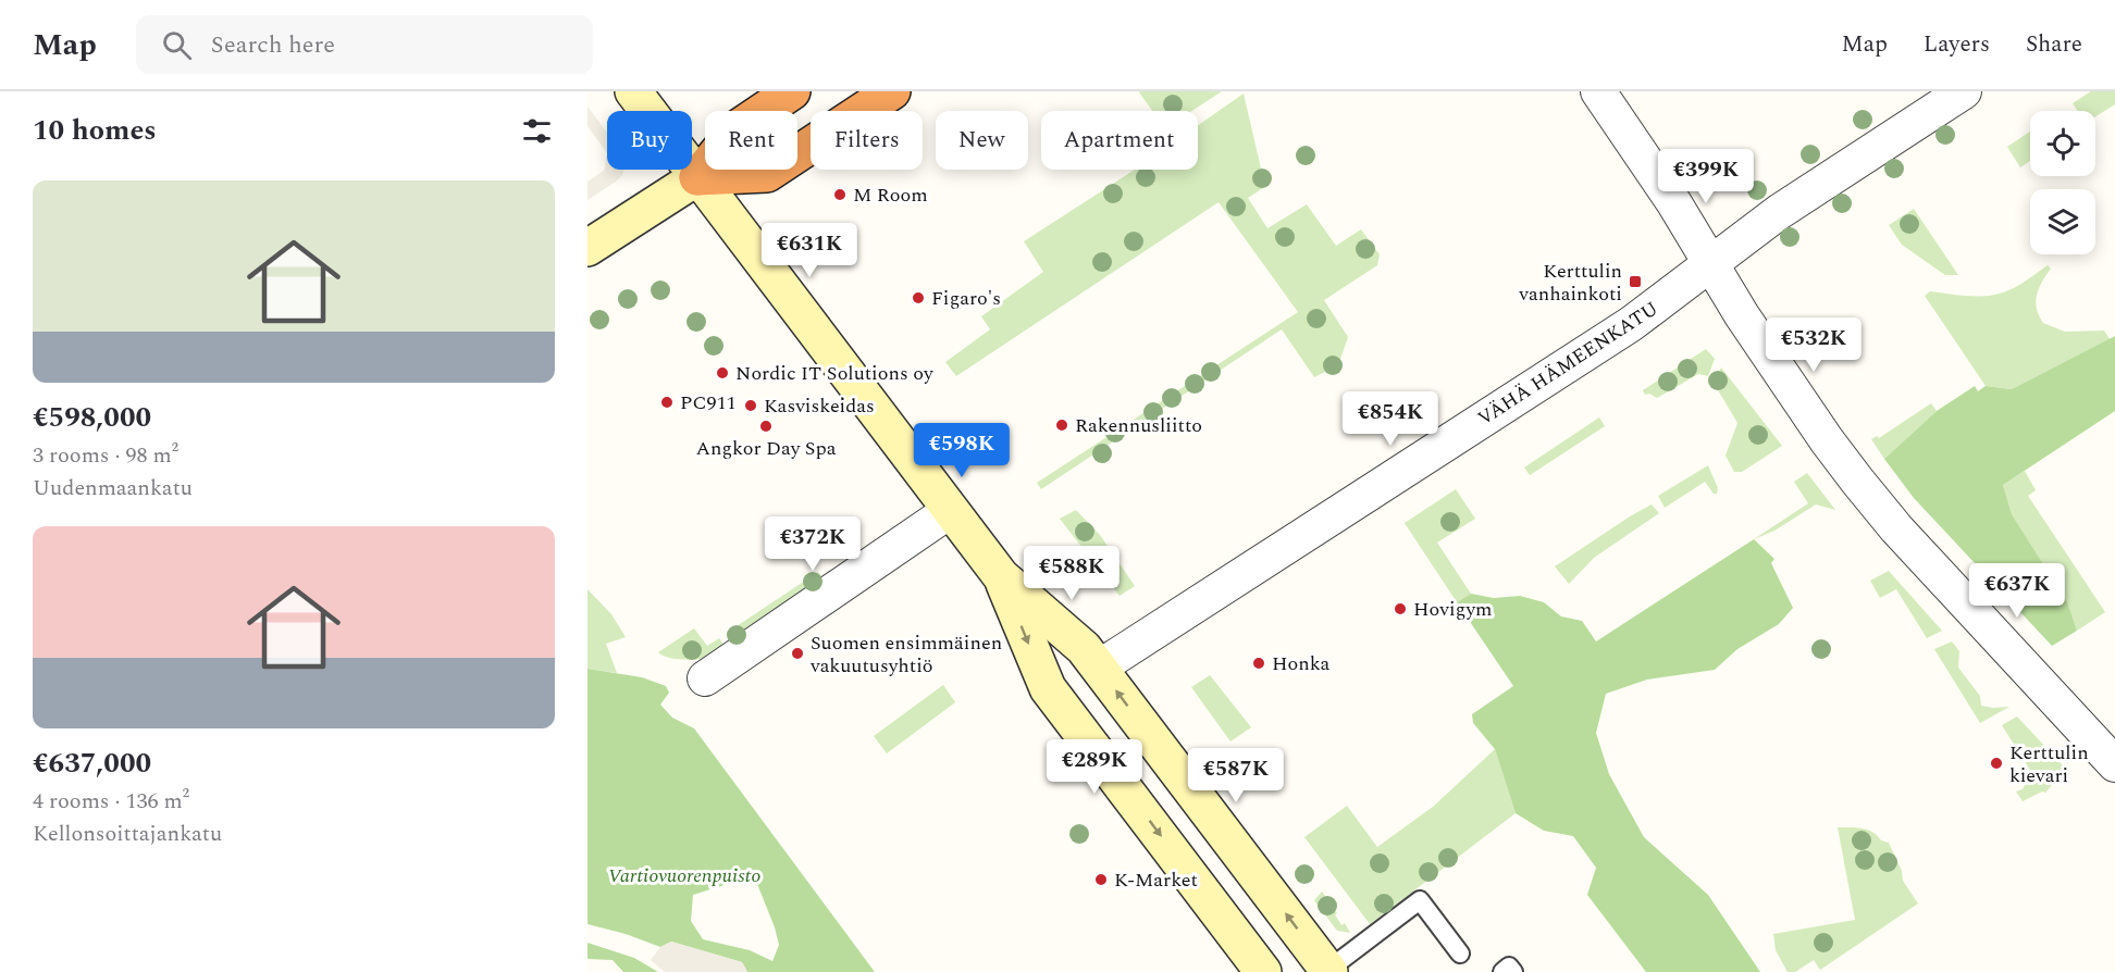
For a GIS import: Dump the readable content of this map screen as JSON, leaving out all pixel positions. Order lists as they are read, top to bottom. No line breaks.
{"streets":{"street":["VÄHÄ HÄMEENKATU"]},"parks":["Vartiovuorenpuisto"],"places":{"other":["M Room","Figaro's","Nordic IT Solutions oy","PC911","Kasviskeidas","Rakennusliitto","Angkor Day Spa","Hovigym","Suomen ensimmäinen vakuutusyhtiö","Honka","Kerttulin kievari","K-Market"],"transit":["Kerttulin vanhainkoti"]},"page":{"header":"Map","search":"Search here","nav":["Map","Layers","Share"],"heading":"10 homes","chip":["Buy","Rent","Filters","New","Apartment"],"price":["€399K","€631K","€532K","€854K","€598K","€372K","€588K","€637K","€289K","€587K"],"list":[{"name":"€598,000","note":"3 rooms · 98 m² · Uudenmaankatu"},{"name":"€637,000","note":"4 rooms · 136 m² · Kellonsoittajankatu"}]}}
